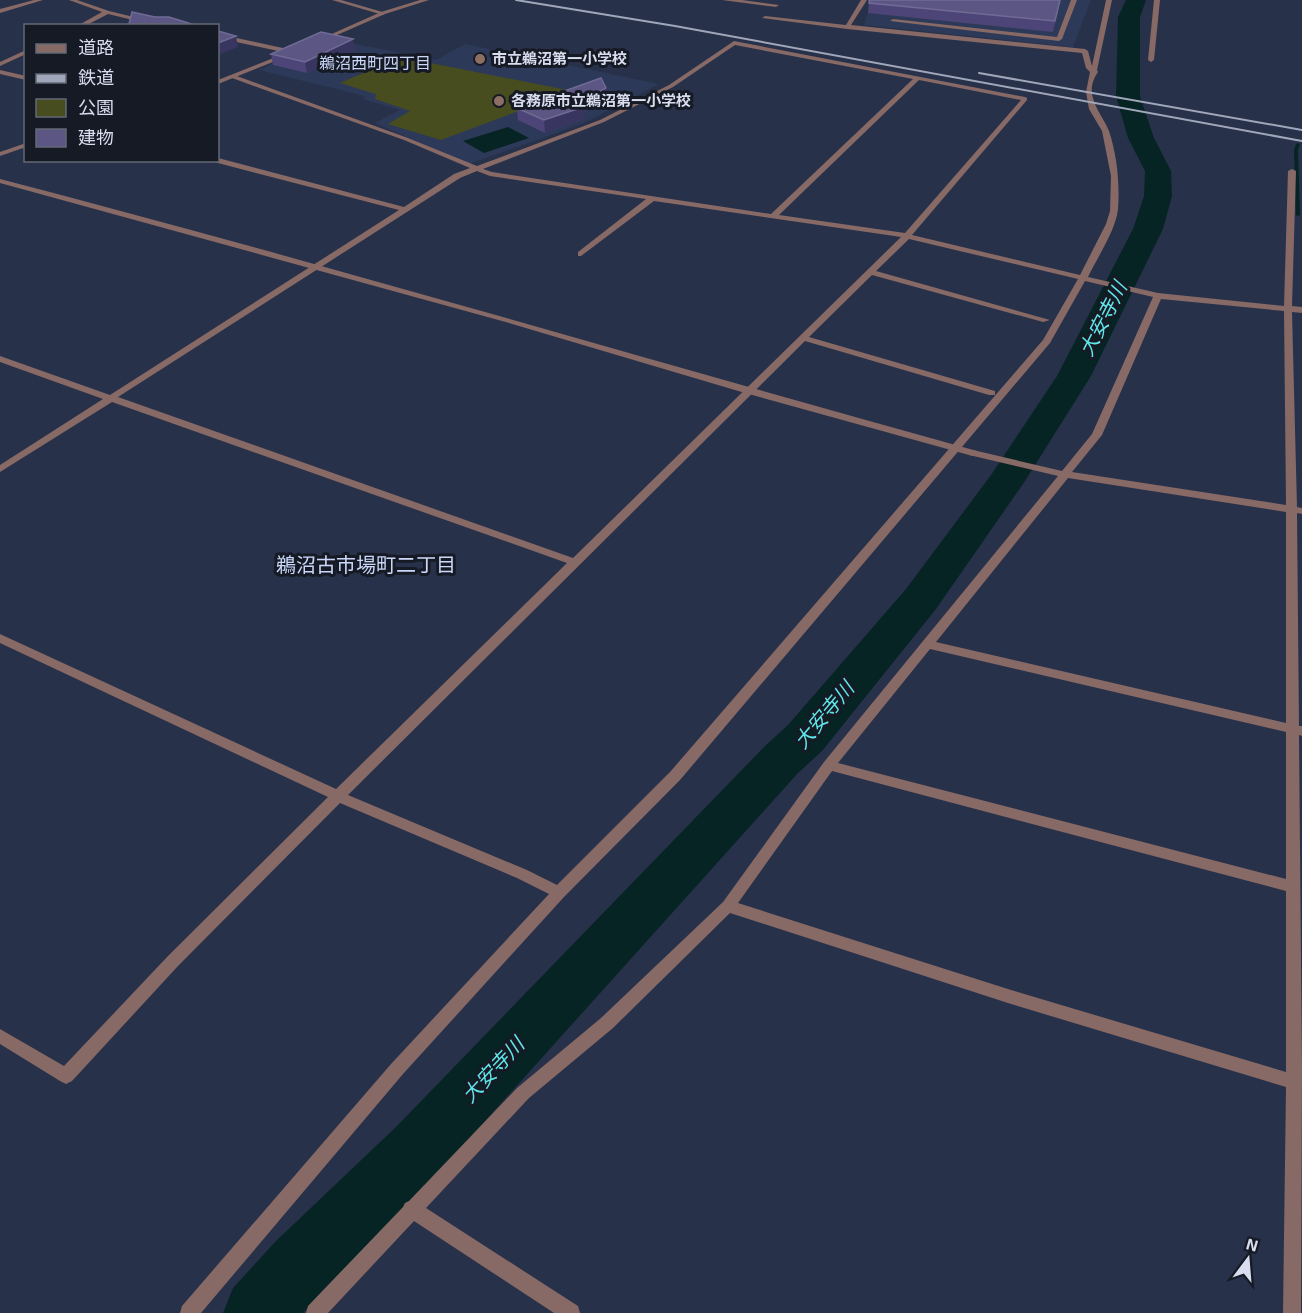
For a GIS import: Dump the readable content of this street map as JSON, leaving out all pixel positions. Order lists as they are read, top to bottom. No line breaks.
{"districts":["鵜沼西町四丁目","鵜沼古市場町二丁目"],"water":["大安寺川"],"places":["市立鵜沼第一小学校","各務原市立鵜沼第一小学校"],"legend":["道路","鉄道","公園","建物"],"north":"top"}
